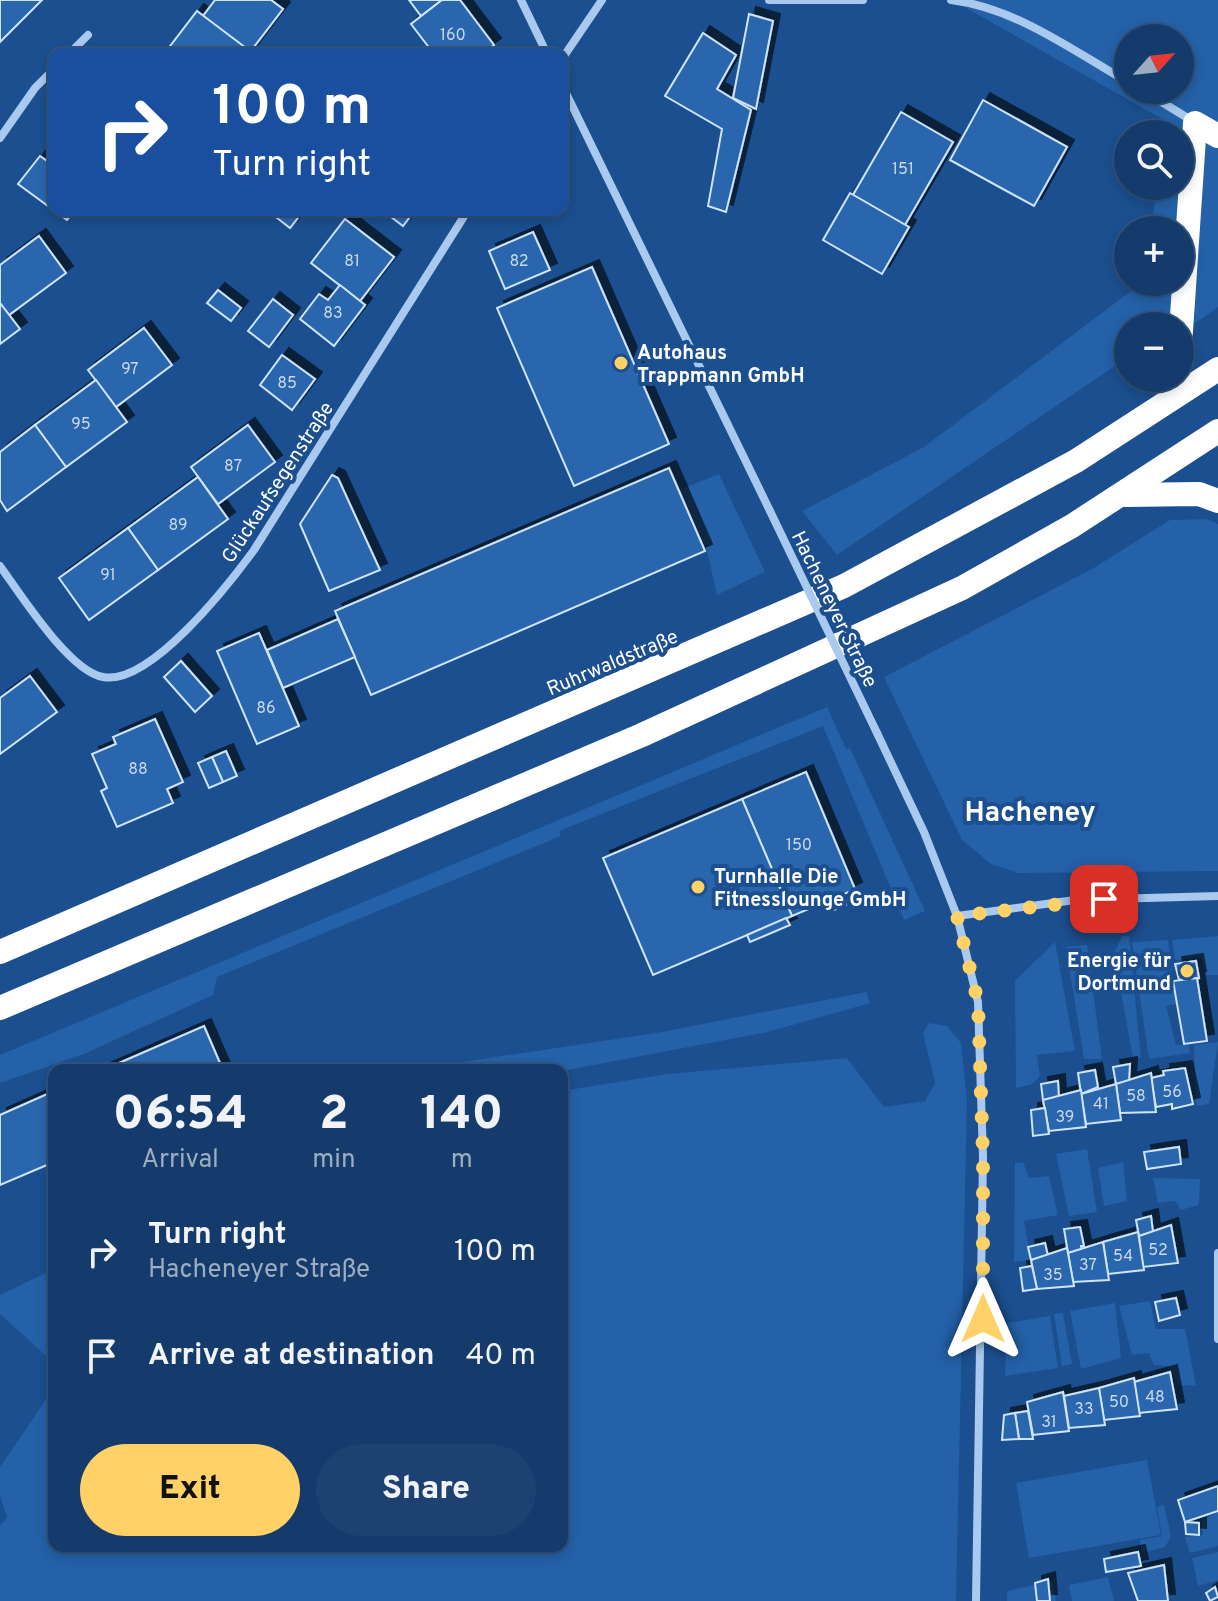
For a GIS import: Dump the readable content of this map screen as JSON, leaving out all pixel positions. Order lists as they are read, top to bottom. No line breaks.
{"streets":{"highway":["Ruhrwaldstraße"],"street":["Glückaufsegenstraße","Hacheneyer Straße"]},"districts":["Hacheney"],"places":["Autohaus Trappmann GmbH","Turnhalle Die Fitnesslounge GmbH","Energie für Dortmund"],"house_numbers":["160","151","81","82","83","97","85","95","87","89","91","86","88","150","56","58","41","39","52","54","37","35","48","50","33","31"],"north":"top right","page":{"map_buttons":["+","−"],"turn":["100 m","Turn right"],"eta":["06:54","Arrival","2","min","140","m"],"list":[{"name":"Turn right","note":"Hacheneyer Straße","value":"100 m"},{"name":"Arrive at destination","value":"40 m"}],"buttons":["Exit","Share"]}}
